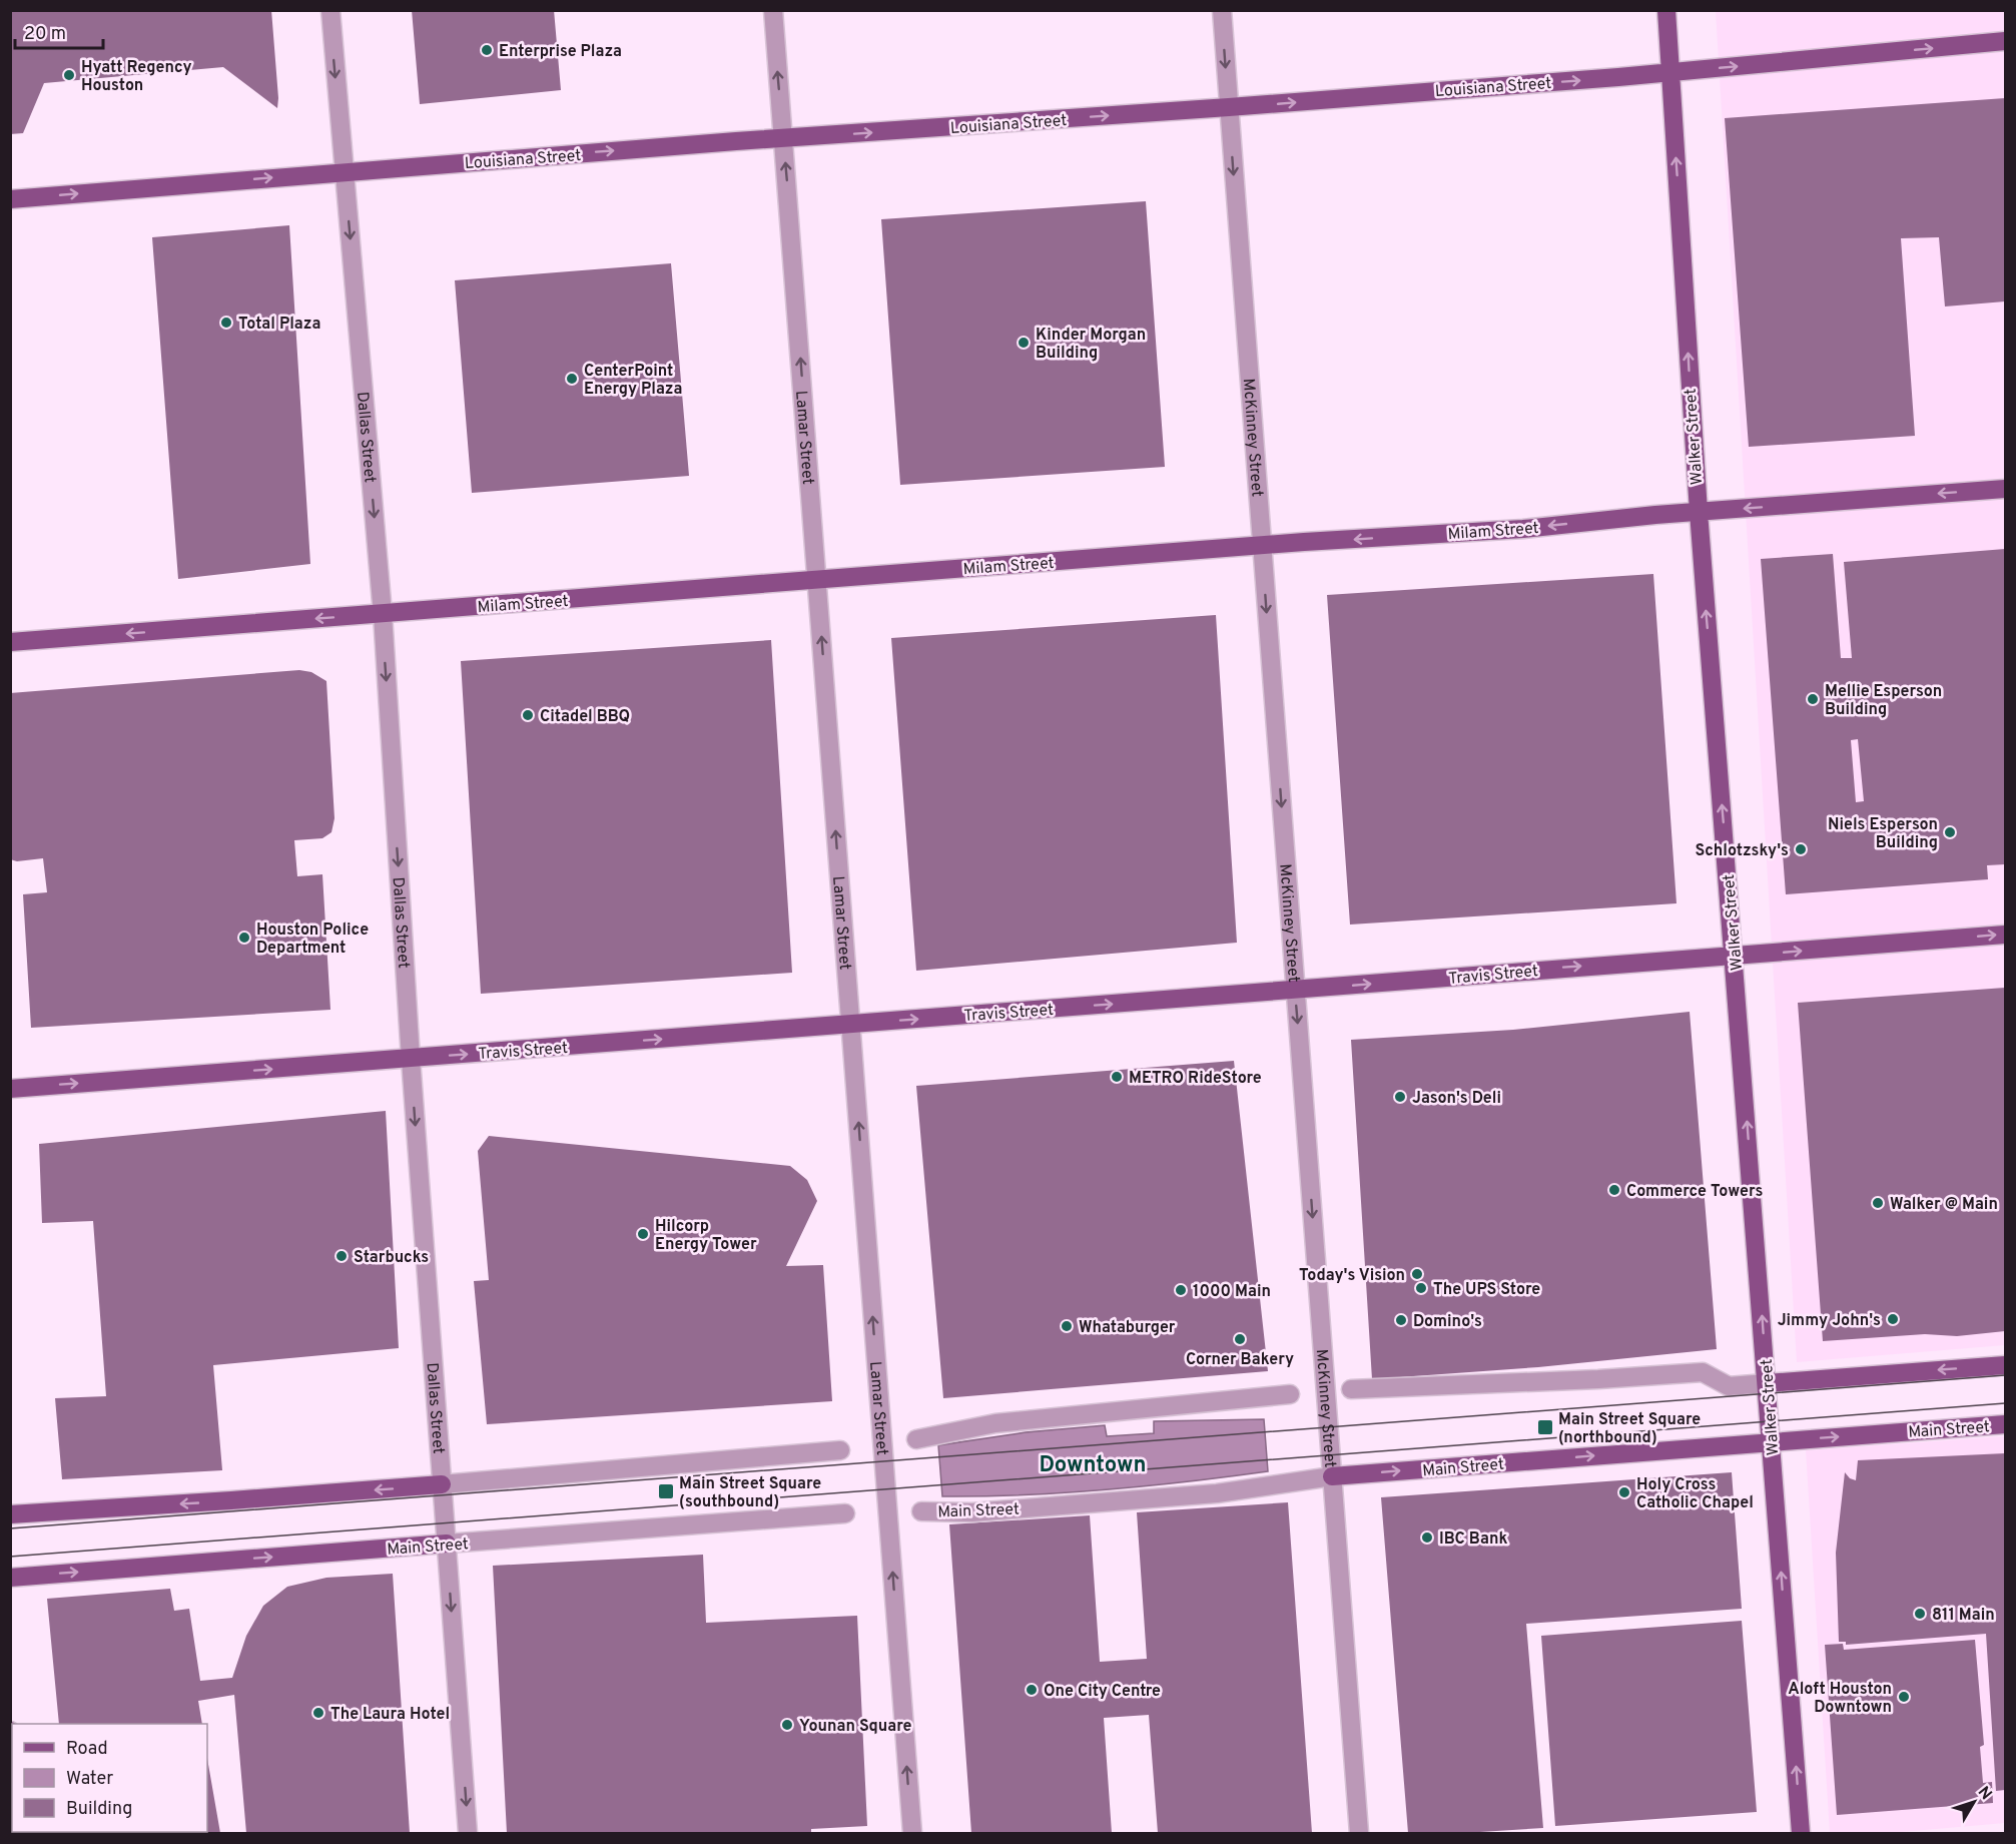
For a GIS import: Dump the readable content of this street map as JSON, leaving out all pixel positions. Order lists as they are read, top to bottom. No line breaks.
{"streets":{"main road":["Louisiana Street","Walker Street","Milam Street","Travis Street","Main Street"],"street":["Dallas Street","Lamar Street","McKinney Street"]},"crossings":[["Louisiana Street","Dallas Street"],["Louisiana Street","Lamar Street"],["Louisiana Street","McKinney Street"],["Louisiana Street","Walker Street"],["Dallas Street","Milam Street"],["Dallas Street","Travis Street"],["Dallas Street","Main Street"],["Lamar Street","Milam Street"],["Lamar Street","Travis Street"],["McKinney Street","Milam Street"],["McKinney Street","Travis Street"],["McKinney Street","Main Street"],["Walker Street","Milam Street"],["Walker Street","Travis Street"],["Walker Street","Main Street"]],"one_way":["Louisiana Street","Dallas Street","Lamar Street","McKinney Street","Walker Street","Milam Street","Travis Street"],"districts":["Downtown"],"places":{"other":["Enterprise Plaza","Hyatt Regency Houston","Total Plaza","Kinder Morgan Building","CenterPoint Energy Plaza","Mellie Esperson Building","Citadel BBQ","Niels Esperson Building","Schlotzsky's","Houston Police Department","METRO RideStore","Jason's Deli","Commerce Towers","Walker @ Main","Hilcorp Energy Tower","Starbucks","Today's Vision","The UPS Store","1000 Main","Jimmy John's","Domino's","Whataburger","Corner Bakery","Holy Cross Catholic Chapel","IBC Bank","811 Main","One City Centre","Aloft Houston Downtown","The Laura Hotel","Younan Square"],"transit":["Main Street Square (northbound)","Main Street Square (southbound)"]},"legend":["Road","Water","Building"],"scale_bar":"20 m","north":"top right"}
